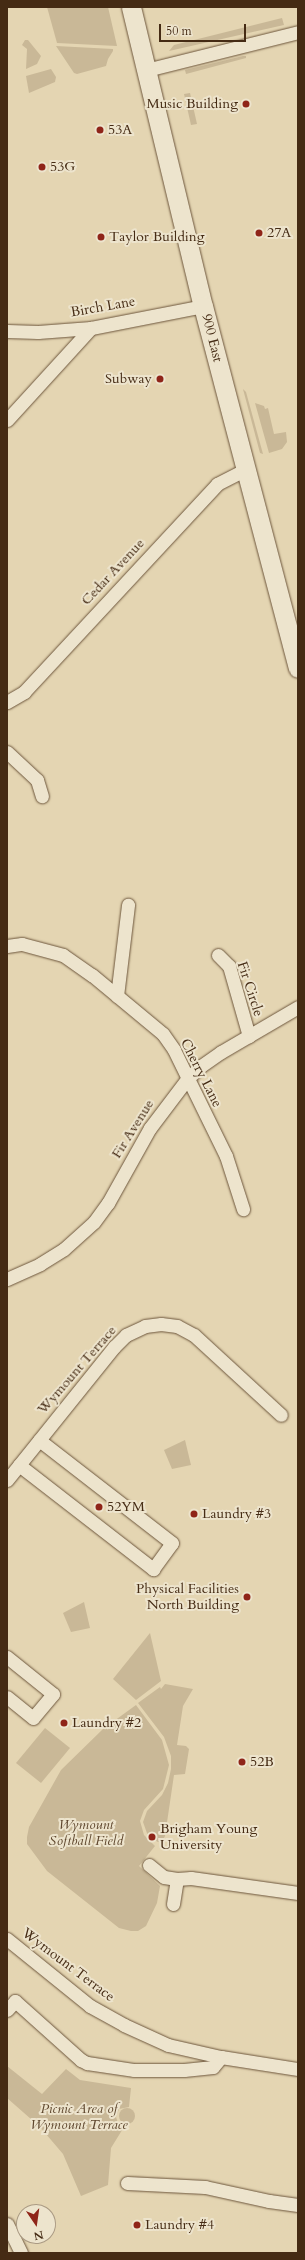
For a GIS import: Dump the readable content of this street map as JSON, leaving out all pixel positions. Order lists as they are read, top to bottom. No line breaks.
{"streets":{"main road":["900 East"],"street":["Birch Lane","Cedar Avenue","Fir Circle","Cherry Lane","Fir Avenue","Wymount Terrace"]},"crossings":[["Birch Lane","900 East"],["900 East","Cedar Avenue"],["Fir Circle","Fir Avenue"],["Cherry Lane","Fir Avenue"]],"parks":["Wymount Softball Field","Picnic Area of Wymount Terrace"],"places":["Music Building","53A","53G","27A","Taylor Building","Subway","52YM","Laundry #3","Physical Facilities North Building","Laundry #2","52B","Brigham Young University","Laundry #4"],"scale_bar":"50 m","north":"bottom"}
